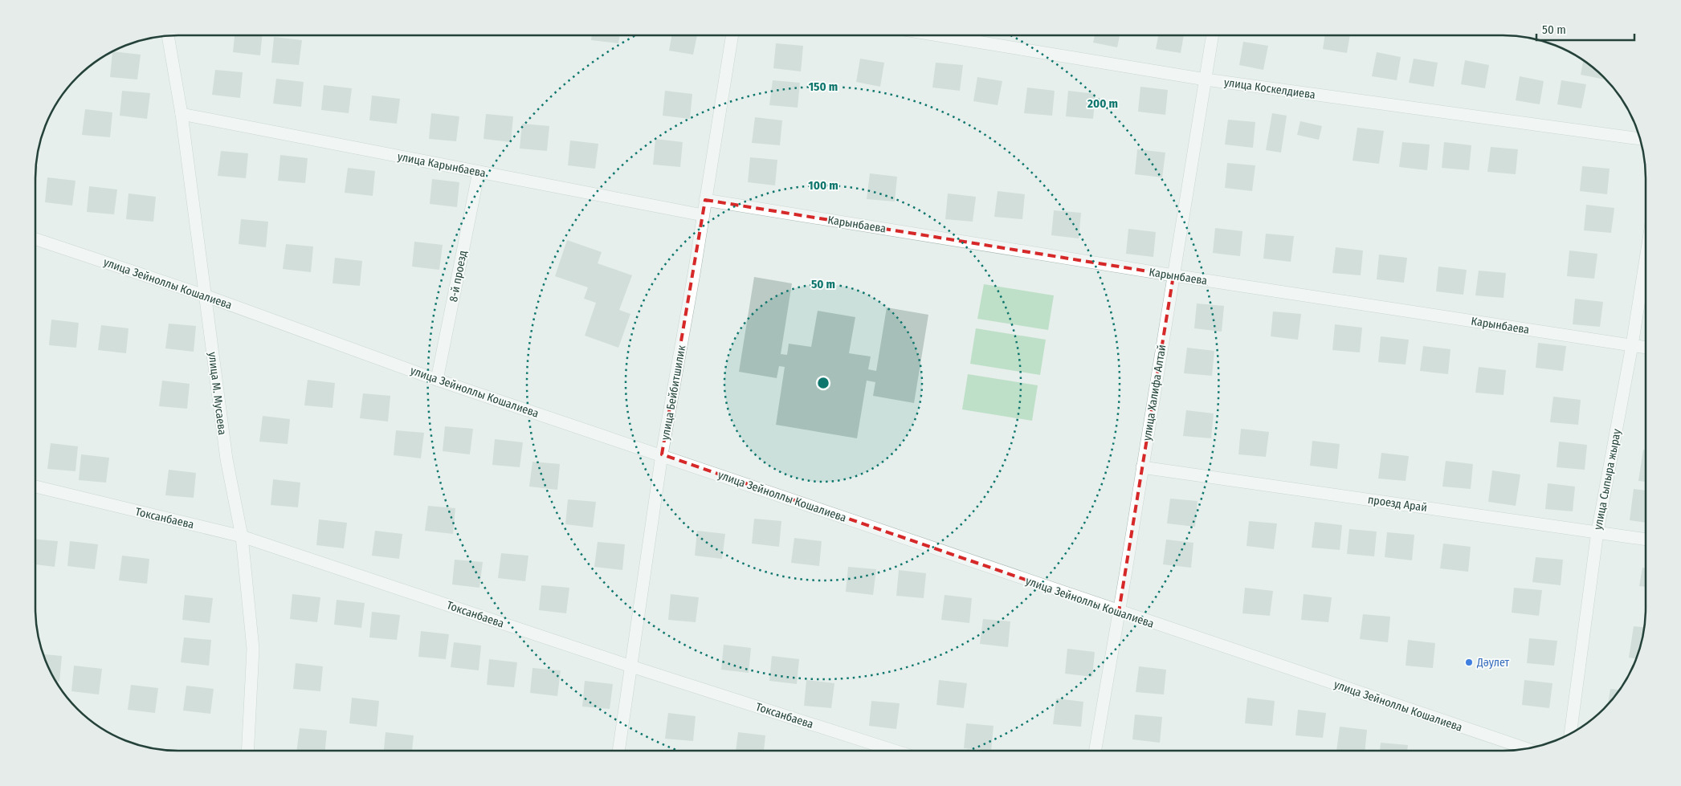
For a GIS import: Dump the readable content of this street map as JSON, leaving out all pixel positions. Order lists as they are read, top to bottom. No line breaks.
{"streets":{"street":["улица Коскелдиева","улица Карынбаева","Карынбаева","8-й проезд","улица Зейноллы Кошалиева","улица Бейбитшилик","улица Халифа Алтай","улица М. Мусаева","улица Сыпыра жырау","проезд Арай","Токсанбаева"]},"crossings":[["улица Коскелдиева","улица Халифа Алтай"],["улица Карынбаева","8-й проезд"],["улица Карынбаева","улица Бейбитшилик"],["улица Карынбаева","улица М. Мусаева"],["Карынбаева","улица Бейбитшилик"],["Карынбаева","улица Халифа Алтай"],["Карынбаева","улица Сыпыра жырау"],["8-й проезд","улица Зейноллы Кошалиева"],["улица Зейноллы Кошалиева","улица Бейбитшилик"],["улица Зейноллы Кошалиева","улица Халифа Алтай"],["улица Зейноллы Кошалиева","улица М. Мусаева"],["улица Бейбитшилик","Токсанбаева"],["улица Халифа Алтай","проезд Арай"],["улица М. Мусаева","Токсанбаева"],["улица Сыпыра жырау","проезд Арай"]],"places":["Дәулет"],"scale_bar":"50 m","rings":["150 m","200 m","100 m","50 m"]}
